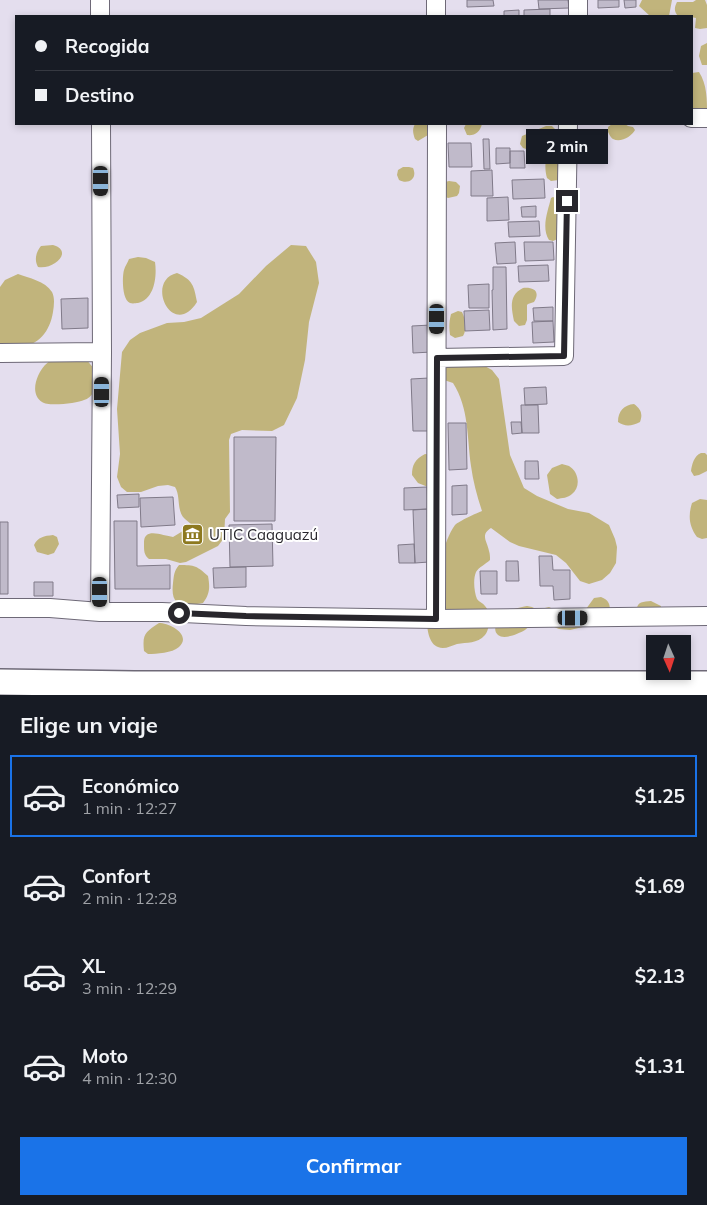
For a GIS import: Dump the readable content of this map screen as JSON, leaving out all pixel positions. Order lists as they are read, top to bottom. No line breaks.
{"places":{"museum":["UTIC Caaguazú"]},"north":"bottom","page":{"banner":["Recogida","Destino"],"bubble":"2 min","heading":"Elige un viaje","list":[{"name":"Económico","note":"1 min · 12:27","value":"$1.25"},{"name":"Confort","note":"2 min · 12:28","value":"$1.69"},{"name":"XL","note":"3 min · 12:29","value":"$2.13"},{"name":"Moto","note":"4 min · 12:30","value":"$1.31"}],"buttons":"Confirmar"}}
